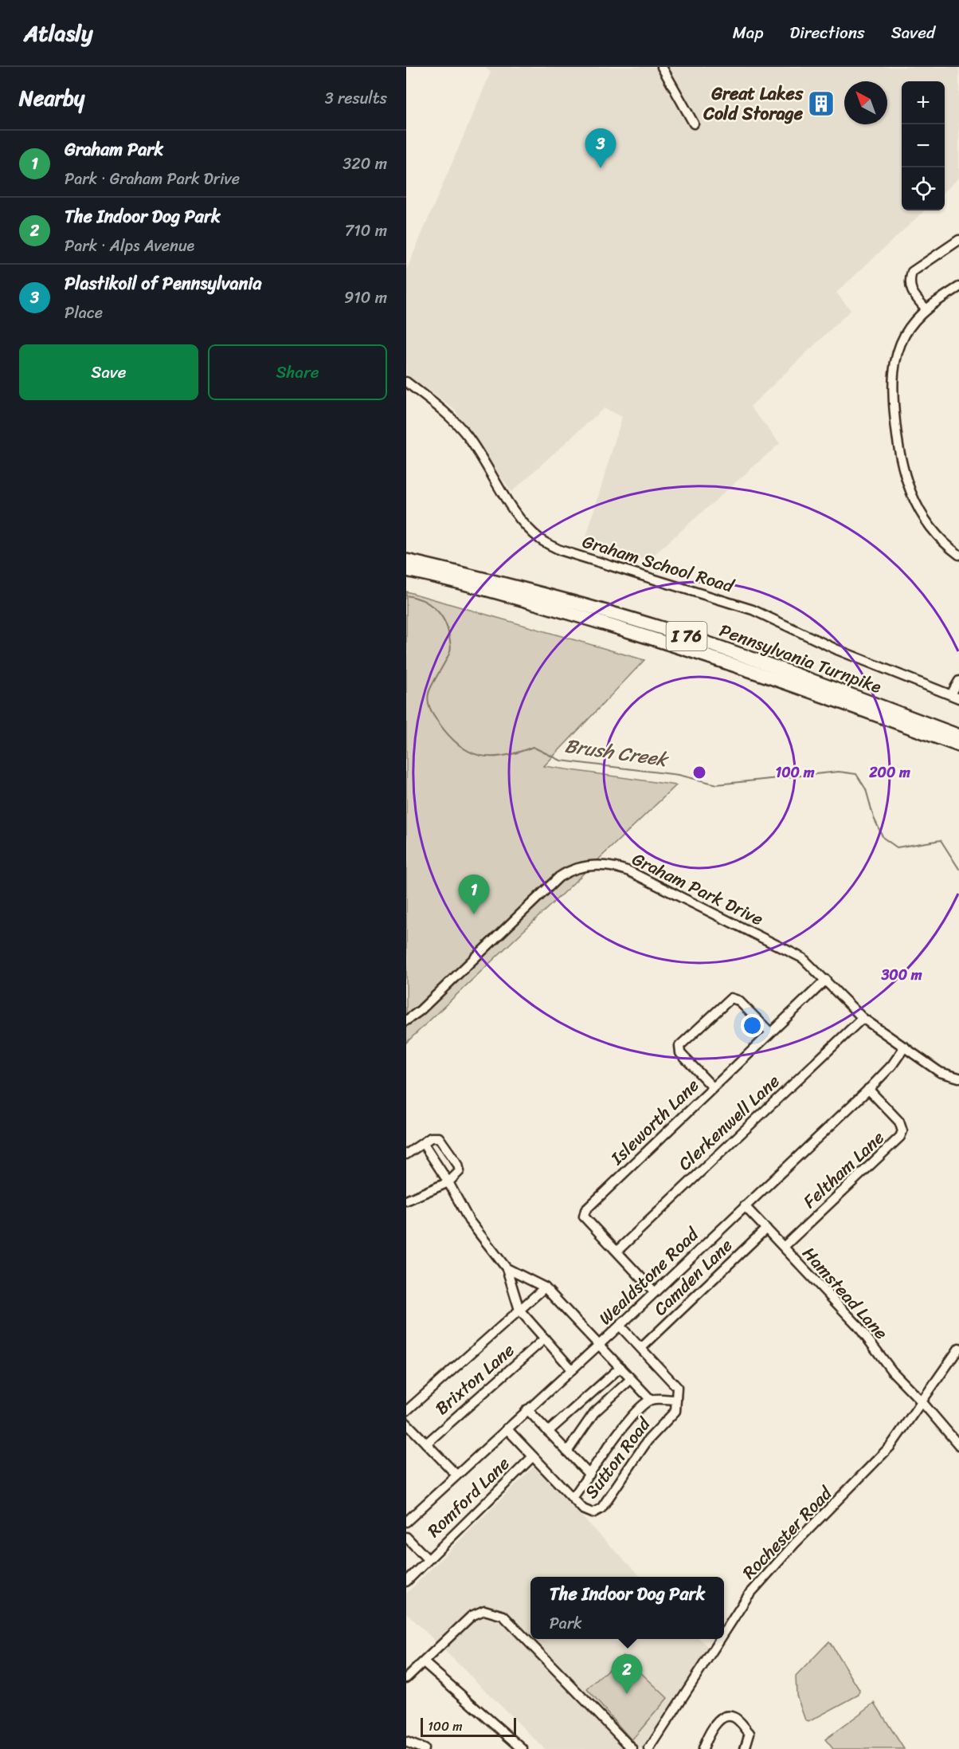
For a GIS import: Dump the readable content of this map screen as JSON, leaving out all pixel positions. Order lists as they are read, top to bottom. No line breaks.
{"streets":{"highway":["I 76","Pennsylvania Turnpike"],"street":["Graham School Road","Graham Park Drive","Isleworth Lane","Clerkenwell Lane","Feltham Lane","Wealdstone Road","Camden Lane","Hamstead Lane","Brixton Lane","Sutton Road","Romford Lane","Rochester Road"]},"crossings":[["Graham Park Drive","Isleworth Lane"],["Graham Park Drive","Clerkenwell Lane"],["Graham Park Drive","Wealdstone Road"],["Isleworth Lane","Clerkenwell Lane"],["Isleworth Lane","Wealdstone Road"],["Feltham Lane","Wealdstone Road"],["Feltham Lane","Hamstead Lane"],["Wealdstone Road","Hamstead Lane"],["Wealdstone Road","Sutton Road"],["Camden Lane","Hamstead Lane"],["Hamstead Lane","Rochester Road"],["Sutton Road","Romford Lane"]],"water":["Brush Creek"],"places":{"building":["Great Lakes Cold Storage"]},"scale_bar":"100 m","north":"top left","page":{"header":"Atlasly","nav":["Map","Directions","Saved"],"heading":["Nearby","3 results"],"map_buttons":["+","−"],"pins":["3","1","2"],"list":[{"mark":"1","name":"Graham Park","note":"Park · Graham Park Drive","value":"320 m"},{"mark":"2","name":"The Indoor Dog Park","note":"Park · Alps Avenue","value":"710 m"},{"mark":"3","name":"Plastikoil of Pennsylvania","note":"Place","value":"910 m"}],"buttons":["Save","Share"],"popup":["The Indoor Dog Park","Park"],"scale":"100 m"},"rings":["100 m","200 m","300 m"]}
